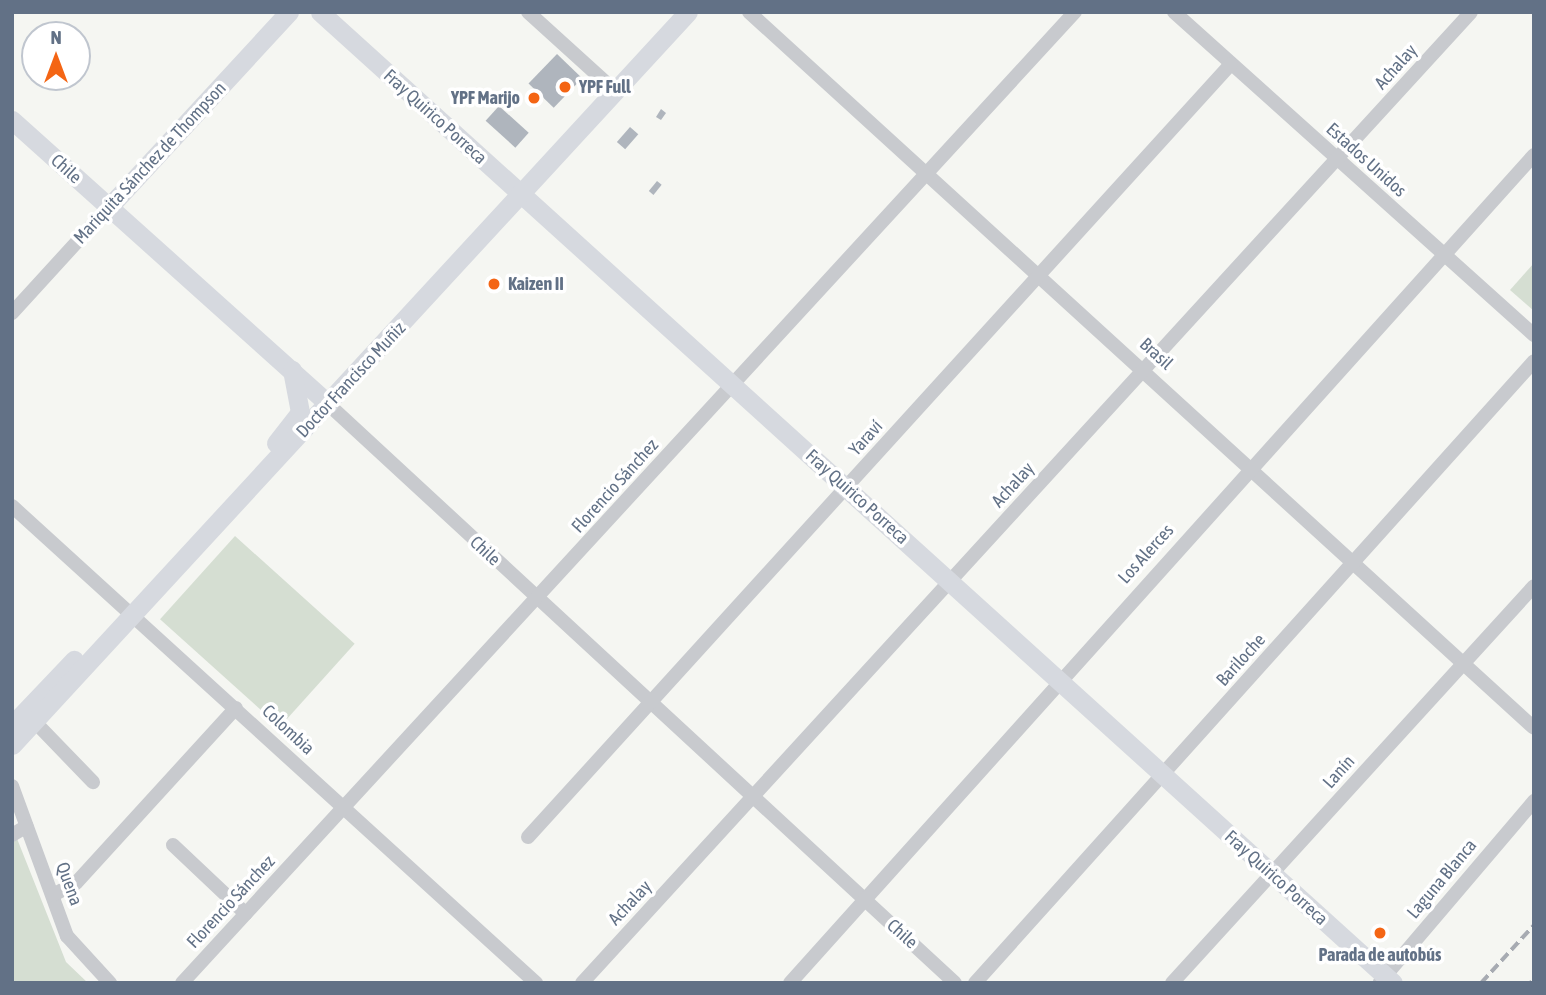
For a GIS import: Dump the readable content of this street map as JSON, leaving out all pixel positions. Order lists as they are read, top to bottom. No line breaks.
{"streets":{"main road":["Fray Quirico Porreca","Mariquita Sánchez de Thompson","Chile","Doctor Francisco Muñiz"],"street":["Achalay","Estados Unidos","Brasil","Yaraví","Florencio Sánchez","Los Alerces","Bariloche","Colombia","Lanín","Laguna Blanca","Quena"]},"crossings":[["Achalay","Fray Quirico Porreca"],["Achalay","Estados Unidos"],["Achalay","Chile"],["Achalay","Brasil"],["Fray Quirico Porreca","Doctor Francisco Muñiz"],["Fray Quirico Porreca","Yaraví"],["Fray Quirico Porreca","Florencio Sánchez"],["Fray Quirico Porreca","Los Alerces"],["Fray Quirico Porreca","Bariloche"],["Fray Quirico Porreca","Lanín"],["Fray Quirico Porreca","Laguna Blanca"],["Estados Unidos","Yaraví"],["Estados Unidos","Los Alerces"],["Mariquita Sánchez de Thompson","Chile"],["Chile","Doctor Francisco Muñiz"],["Chile","Yaraví"],["Chile","Florencio Sánchez"],["Chile","Los Alerces"],["Brasil","Yaraví"],["Brasil","Florencio Sánchez"],["Brasil","Los Alerces"],["Brasil","Bariloche"],["Brasil","Lanín"],["Doctor Francisco Muñiz","Colombia"],["Florencio Sánchez","Colombia"]],"places":["YPF Full","YPF Marijo","Kaizen II","Parada de autobús"],"north":"top"}
